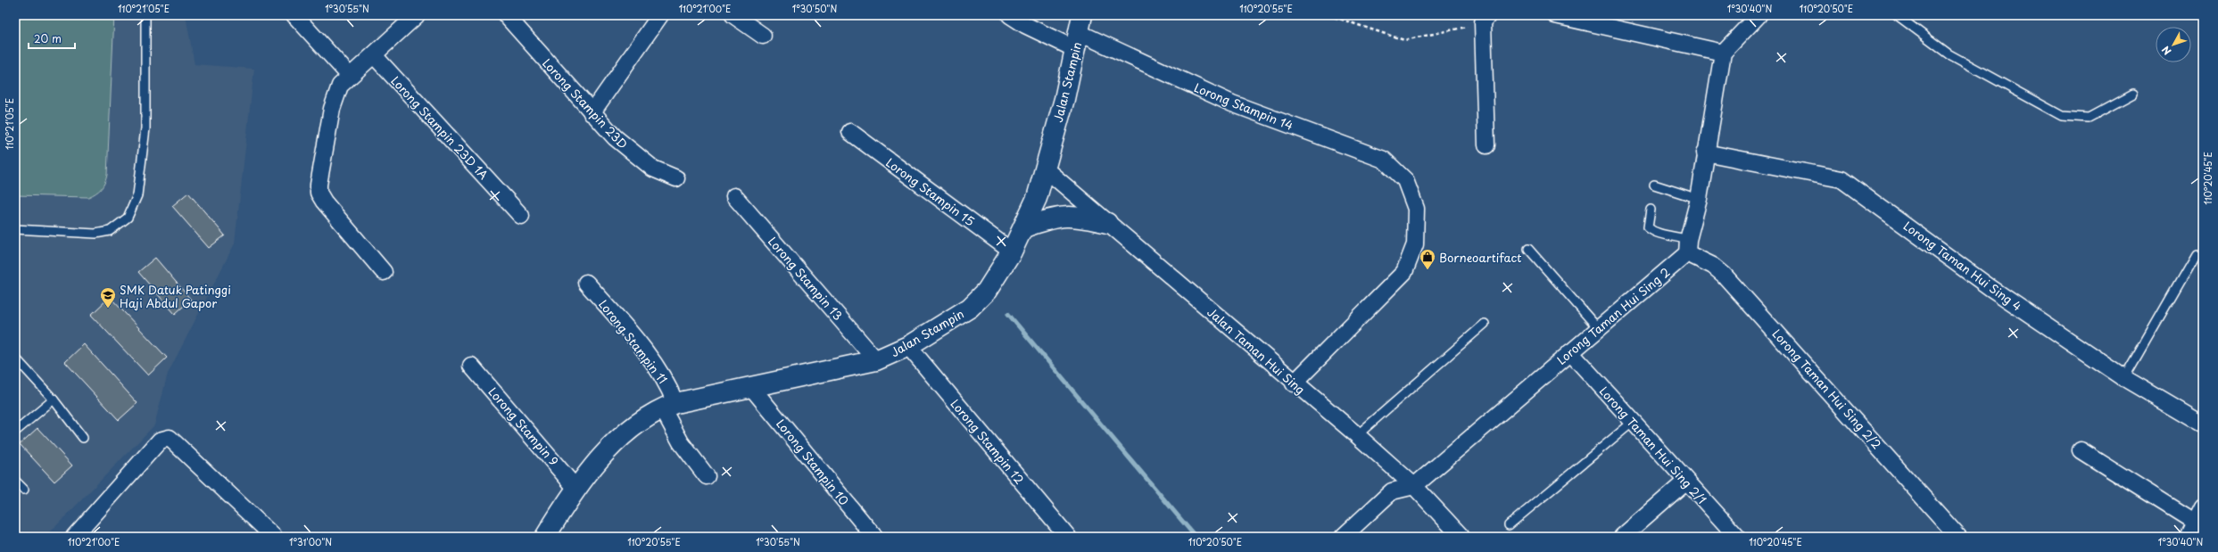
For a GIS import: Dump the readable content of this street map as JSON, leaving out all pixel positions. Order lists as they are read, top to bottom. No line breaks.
{"streets":{"street":["Jalan Stampin","Lorong Stampin 23D","Lorong Stampin 14","Lorong Stampin 23D 1A","Lorong Stampin 15","Lorong Taman Hui Sing 4","Lorong Stampin 13","Lorong Taman Hui Sing 2","Lorong Stampin 11","Jalan Taman Hui Sing","Lorong Taman Hui Sing 2/2","Lorong Stampin 9","Lorong Stampin 12","Lorong Taman Hui Sing 2/1","Lorong Stampin 10"]},"crossings":[["Jalan Stampin","Lorong Stampin 14"],["Jalan Stampin","Lorong Stampin 15"],["Jalan Stampin","Lorong Stampin 13"],["Jalan Stampin","Lorong Stampin 11"],["Jalan Stampin","Jalan Taman Hui Sing"],["Jalan Stampin","Lorong Stampin 9"],["Jalan Stampin","Lorong Stampin 12"],["Jalan Stampin","Lorong Stampin 10"],["Lorong Stampin 14","Jalan Taman Hui Sing"],["Lorong Taman Hui Sing 2","Jalan Taman Hui Sing"],["Lorong Taman Hui Sing 2","Lorong Taman Hui Sing 2/2"],["Lorong Taman Hui Sing 2","Lorong Taman Hui Sing 2/1"]],"places":{"shop":["Borneoartifact"],"school or university":["SMK Datuk Patinggi Haji Abdul Gapor"]},"scale_bar":"20 m","north":"bottom left","coordinates":["110°21'05\"E","1°30'55\"N","110°21'00\"E","1°30'50\"N","110°20'55\"E","1°30'40\"N","110°20'50\"E","110°20'45\"E","1°31'00\"N"]}
